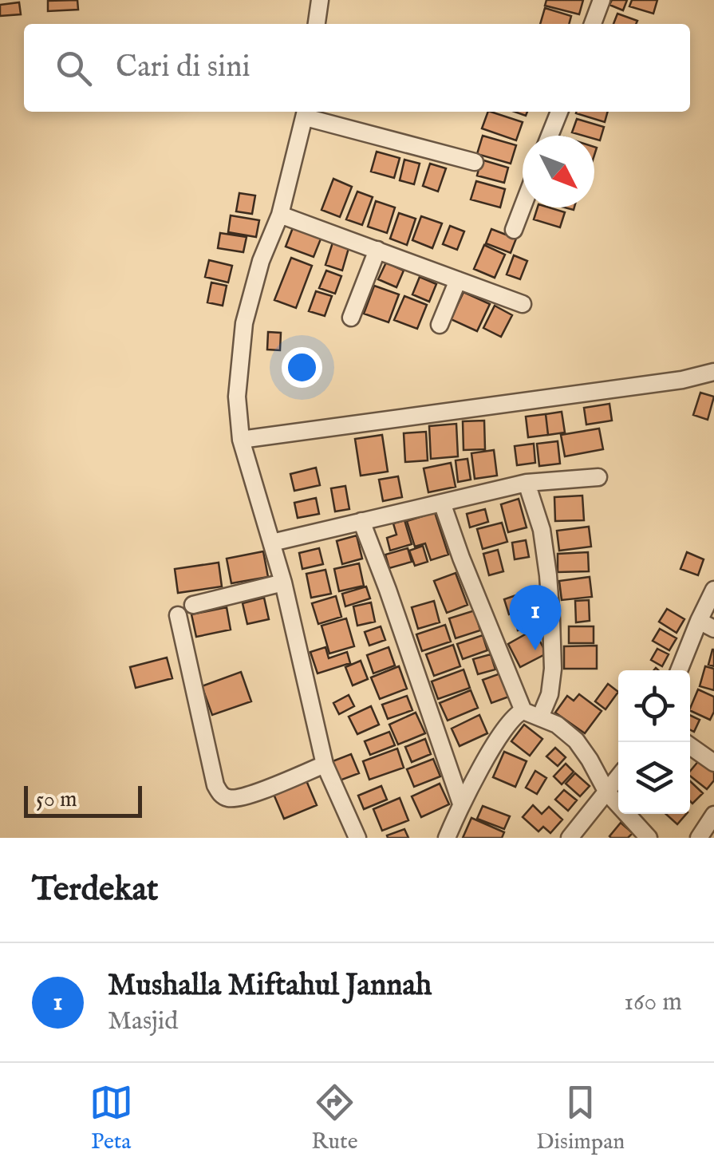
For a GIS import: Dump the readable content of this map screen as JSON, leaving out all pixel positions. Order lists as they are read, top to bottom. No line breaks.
{"scale_bar":"50 m","north":"bottom right","page":{"search":"Cari di sini","pins":"1","scale":"50 m","heading":"Terdekat","list":[{"mark":"1","name":"Mushalla Miftahul Jannah","note":"Masjid","value":"160 m"}],"nav":["Peta","Rute","Disimpan"]}}
